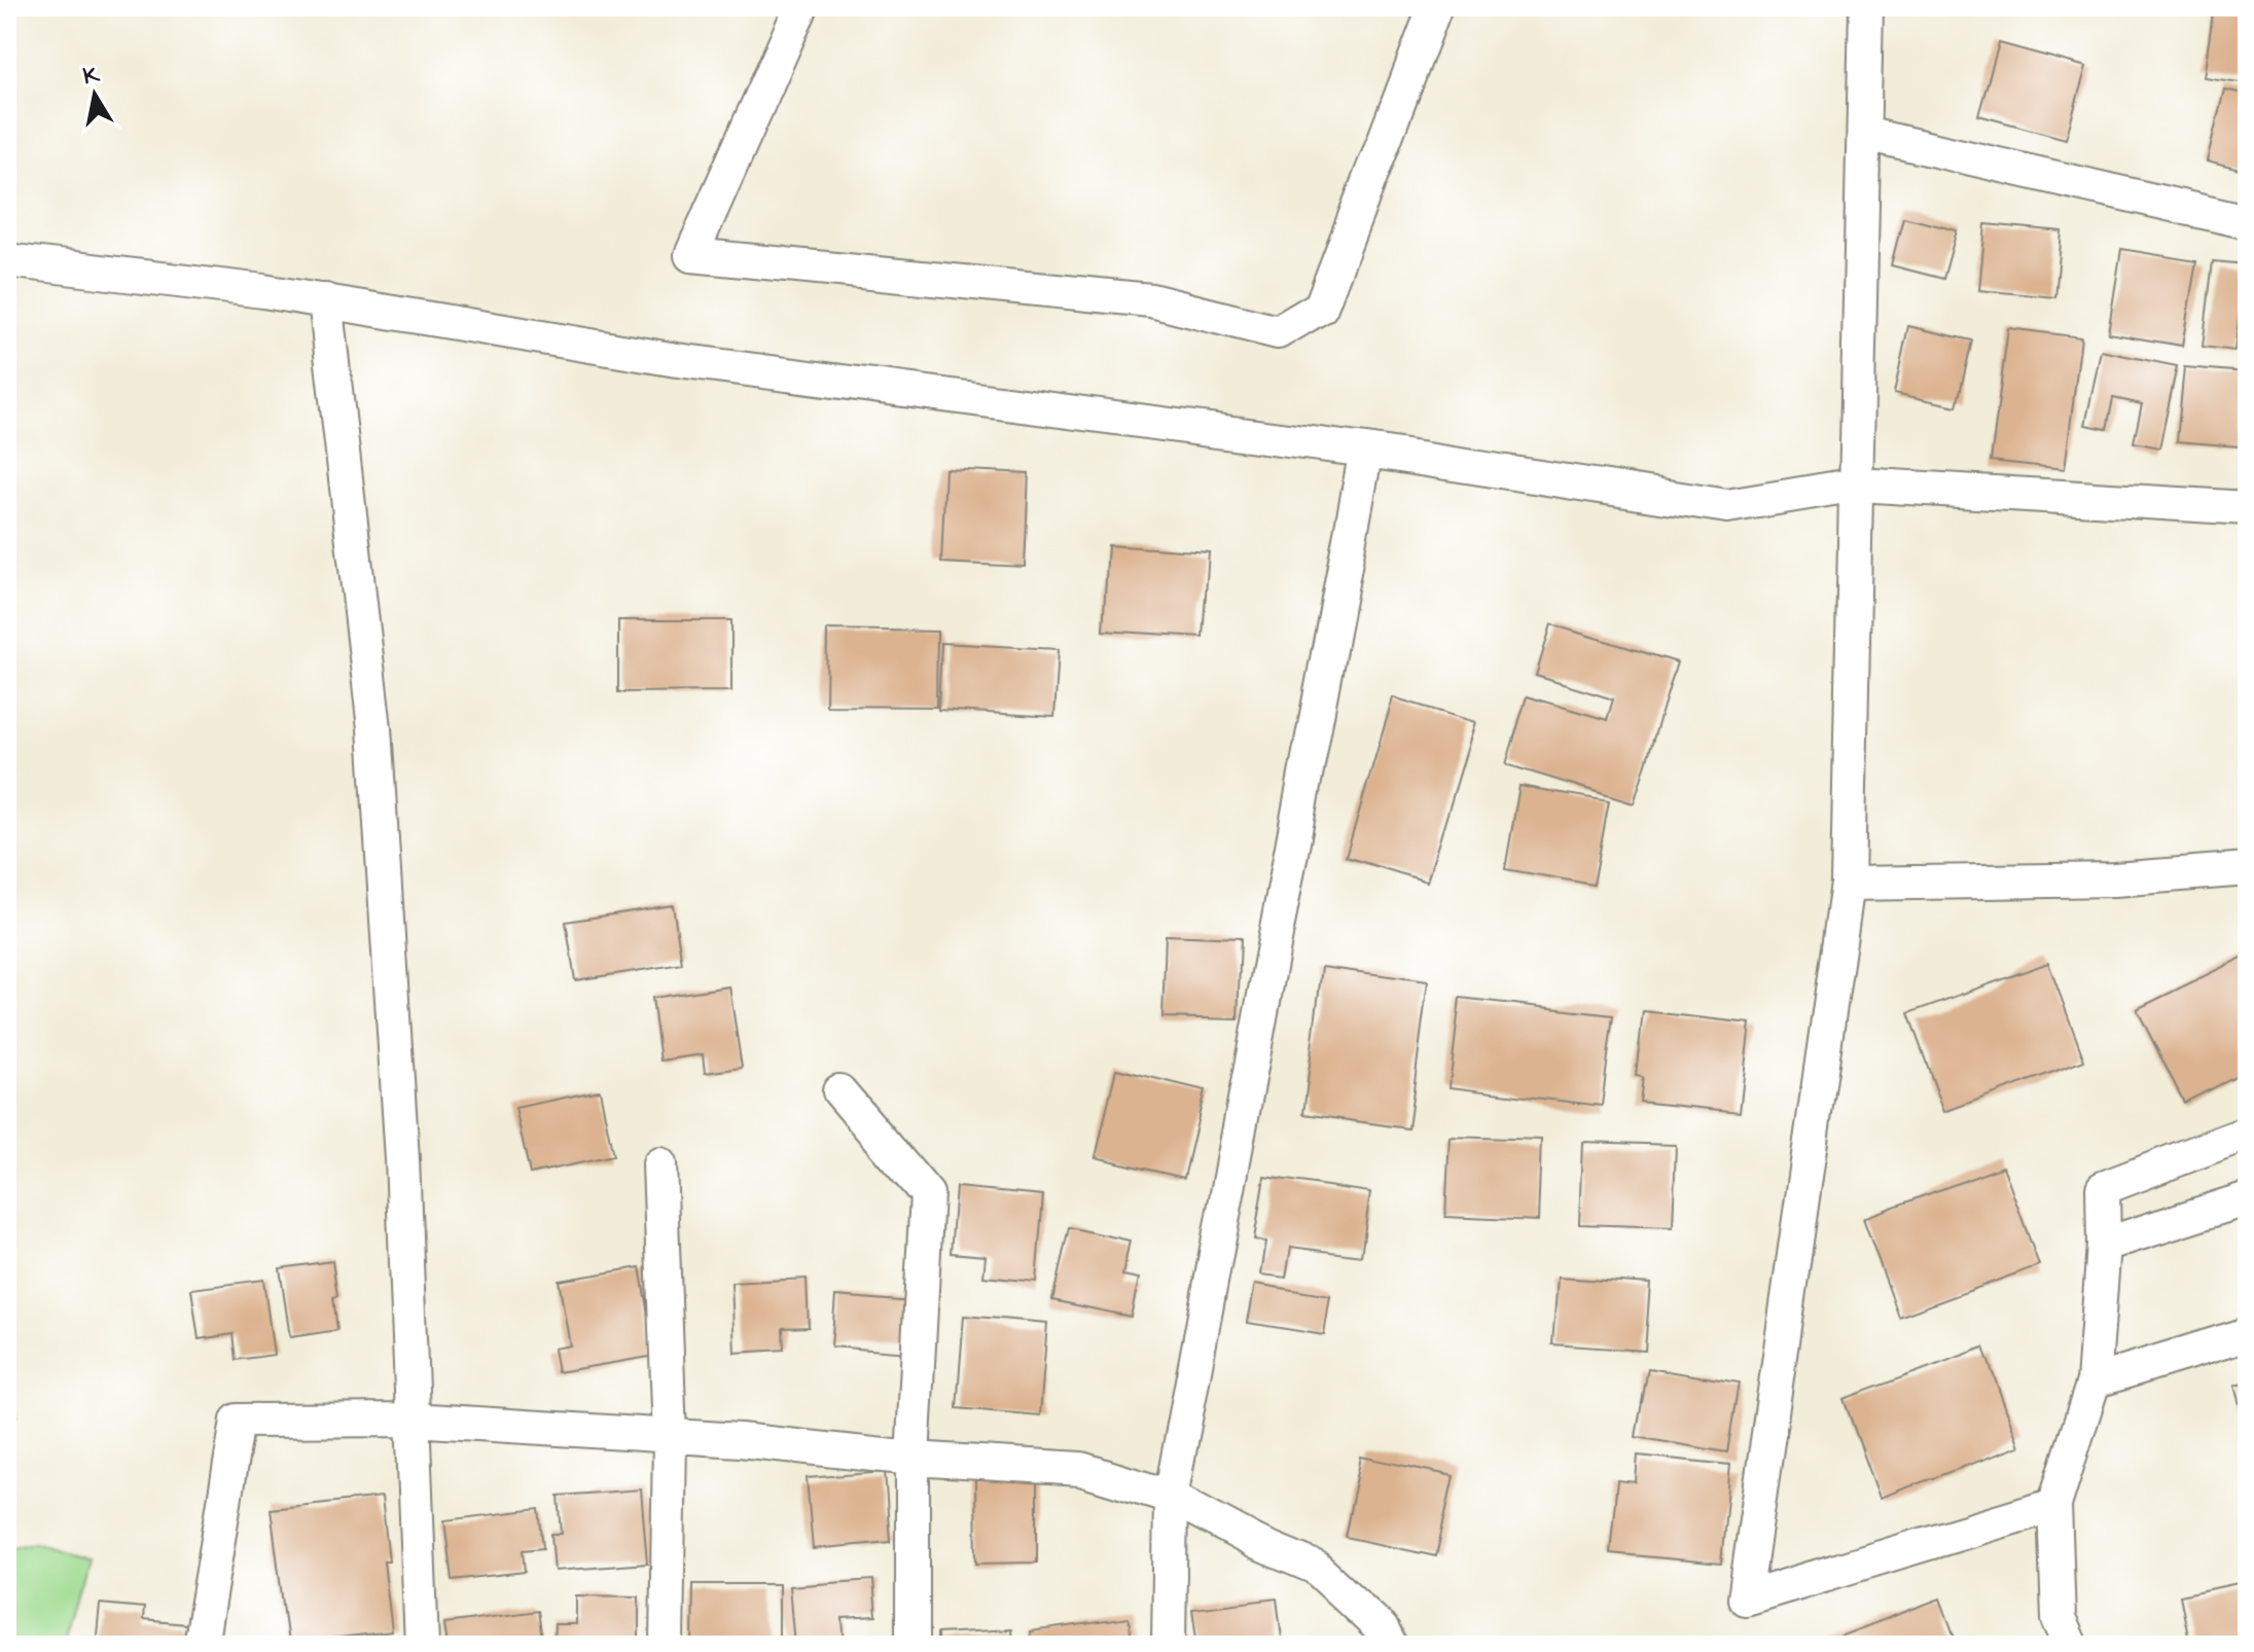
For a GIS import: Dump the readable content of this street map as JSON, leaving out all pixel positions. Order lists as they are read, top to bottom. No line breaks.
{"north":"top"}
